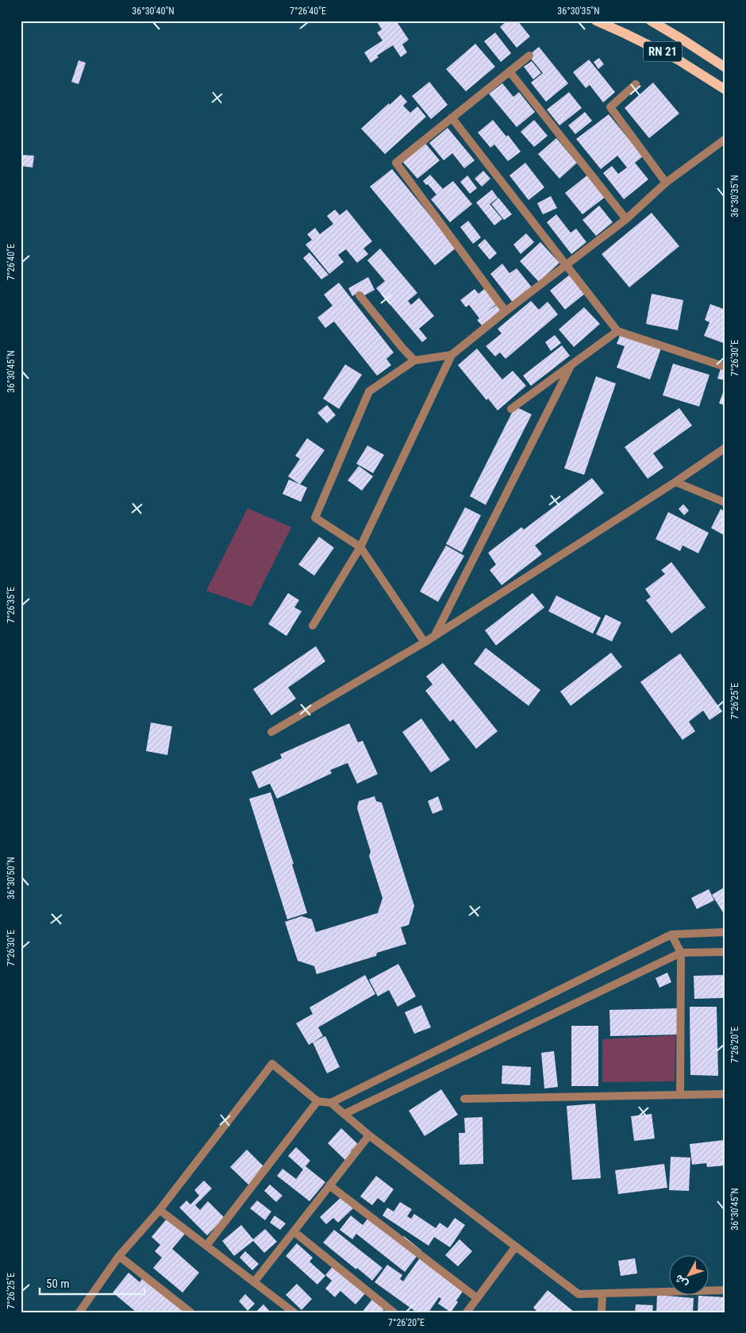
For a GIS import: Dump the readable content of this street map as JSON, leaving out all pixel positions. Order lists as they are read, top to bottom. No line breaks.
{"streets":{"main road":["RN 21"]},"scale_bar":"50 m","north":"bottom left","coordinates":["36°30'40\"N","7°26'40\"E","36°30'35\"N","7°26'30\"E","36°30'45\"N","7°26'35\"E","7°26'25\"E","36°30'50\"N","7°26'20\"E"]}
